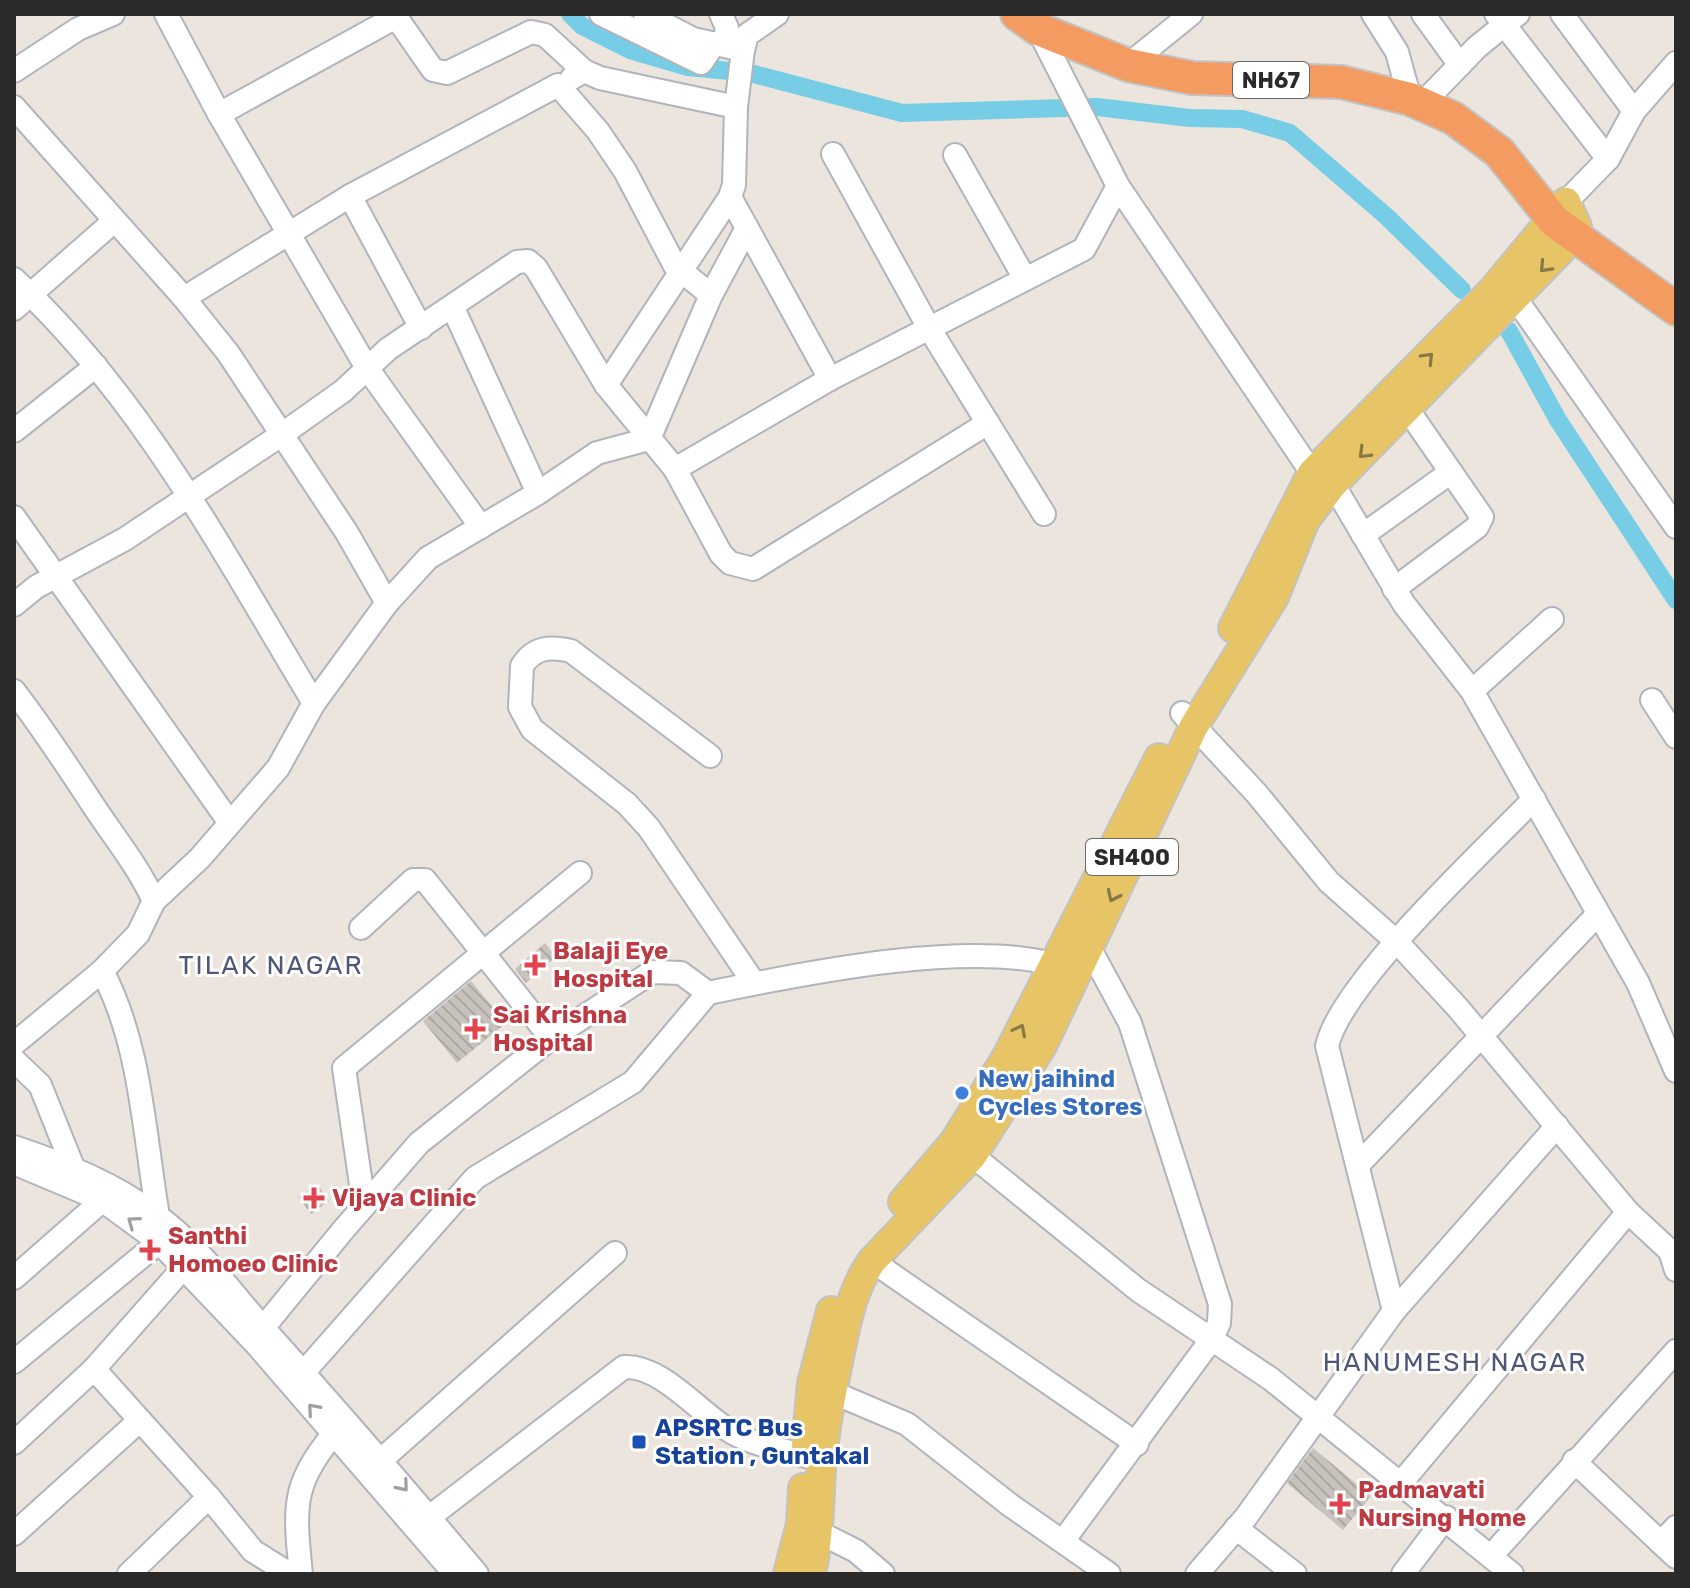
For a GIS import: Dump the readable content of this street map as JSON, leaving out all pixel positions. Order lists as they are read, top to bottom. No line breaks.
{"streets":{"highway":["NH67"],"main road":["SH400"]},"crossings":[["NH67","SH400"]],"districts":["TILAK NAGAR","HANUMESH NAGAR"],"places":{"health":["Balaji Eye Hospital","Sai Krishna Hospital","Vijaya Clinic","Santhi Homoeo Clinic","Padmavati Nursing Home"],"other":["New jaihind Cycles Stores"],"transit":["APSRTC Bus Station , Guntakal"]}}
